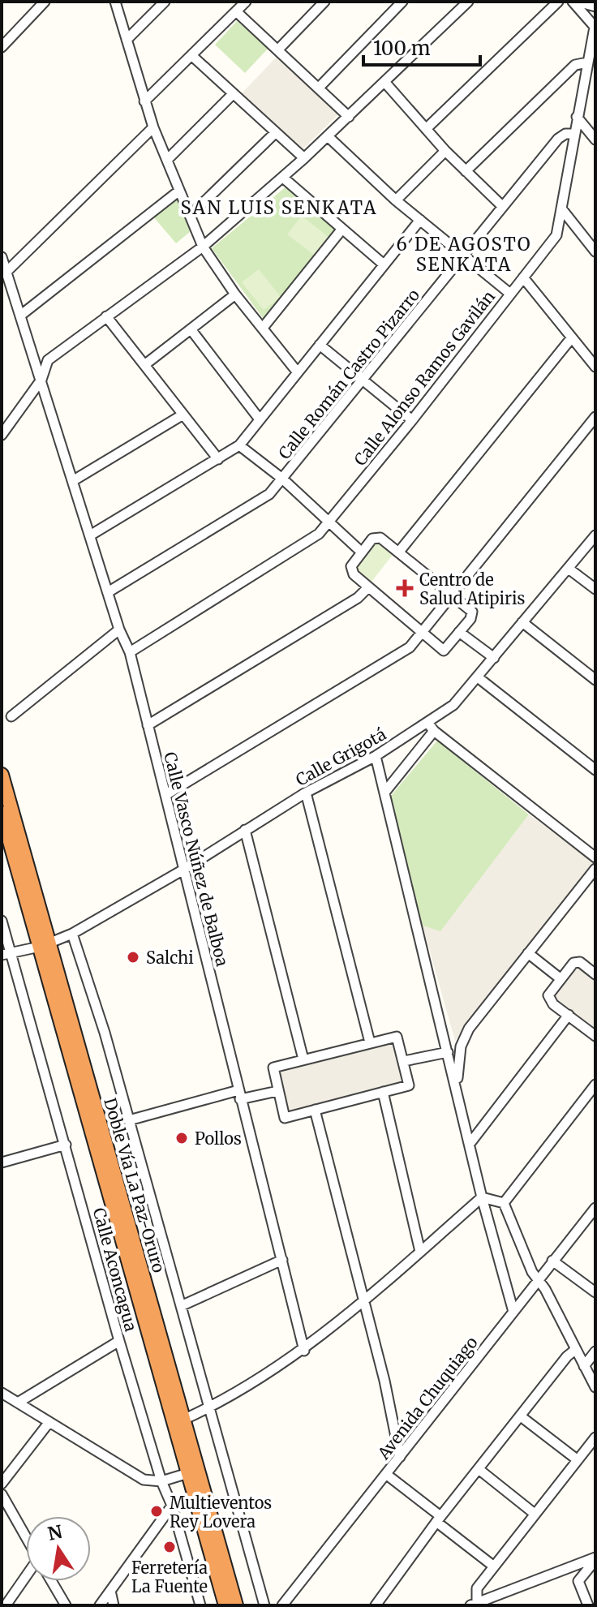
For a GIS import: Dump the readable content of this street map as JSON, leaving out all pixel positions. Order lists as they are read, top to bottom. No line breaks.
{"streets":{"highway":["Doble Vía La Paz-Oruro"],"street":["Calle Román Castro Pizarro","Calle Alonso Ramos Gavilán","Calle Grigotá","Calle Vasco Núñez de Balboa","Calle Aconcagua","Avenida Chuquiago"]},"crossings":[["Calle Román Castro Pizarro","Calle Alonso Ramos Gavilán"],["Calle Román Castro Pizarro","Calle Vasco Núñez de Balboa"],["Calle Alonso Ramos Gavilán","Calle Vasco Núñez de Balboa"],["Calle Grigotá","Calle Vasco Núñez de Balboa"],["Calle Grigotá","Doble Vía La Paz-Oruro"],["Calle Grigotá","Calle Aconcagua"]],"districts":["SAN LUIS SENKATA","6 DE AGOSTO SENKATA"],"places":{"health":["Centro de Salud Atipiris"],"other":["Salchi","Pollos","Multieventos Rey Lovera","Ferretería La Fuente"]},"scale_bar":"100 m","north":"top"}
